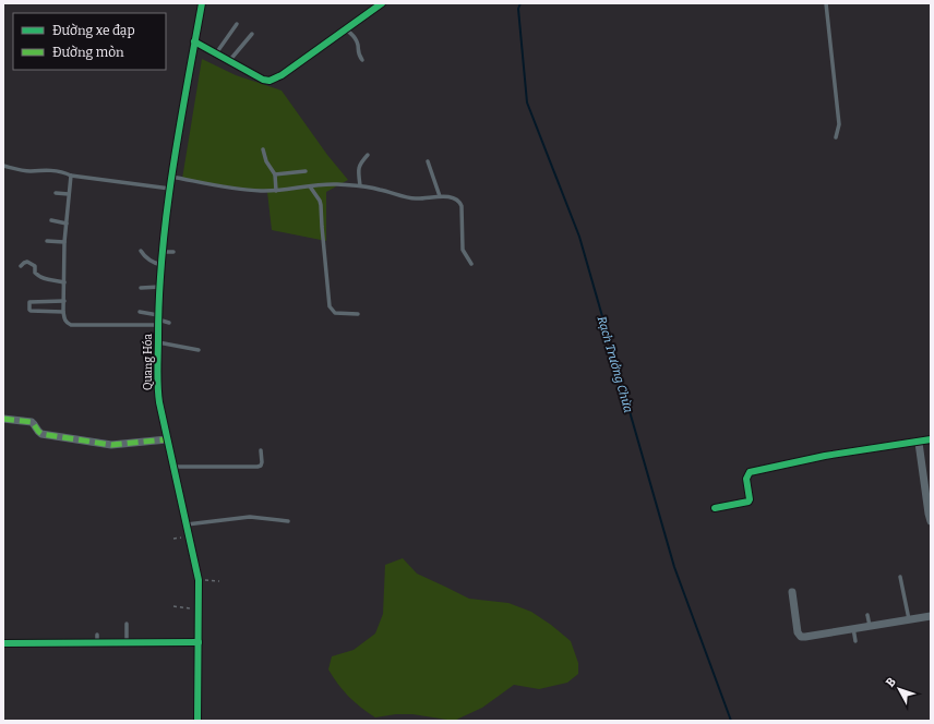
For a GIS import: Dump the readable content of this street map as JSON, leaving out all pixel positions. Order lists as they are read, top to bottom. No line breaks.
{"streets":{"street":["Quang Hóa"]},"water":["Rạch Trưởng Chừa"],"legend":["Đường xe đạp","Đường mòn"],"north":"top left"}
